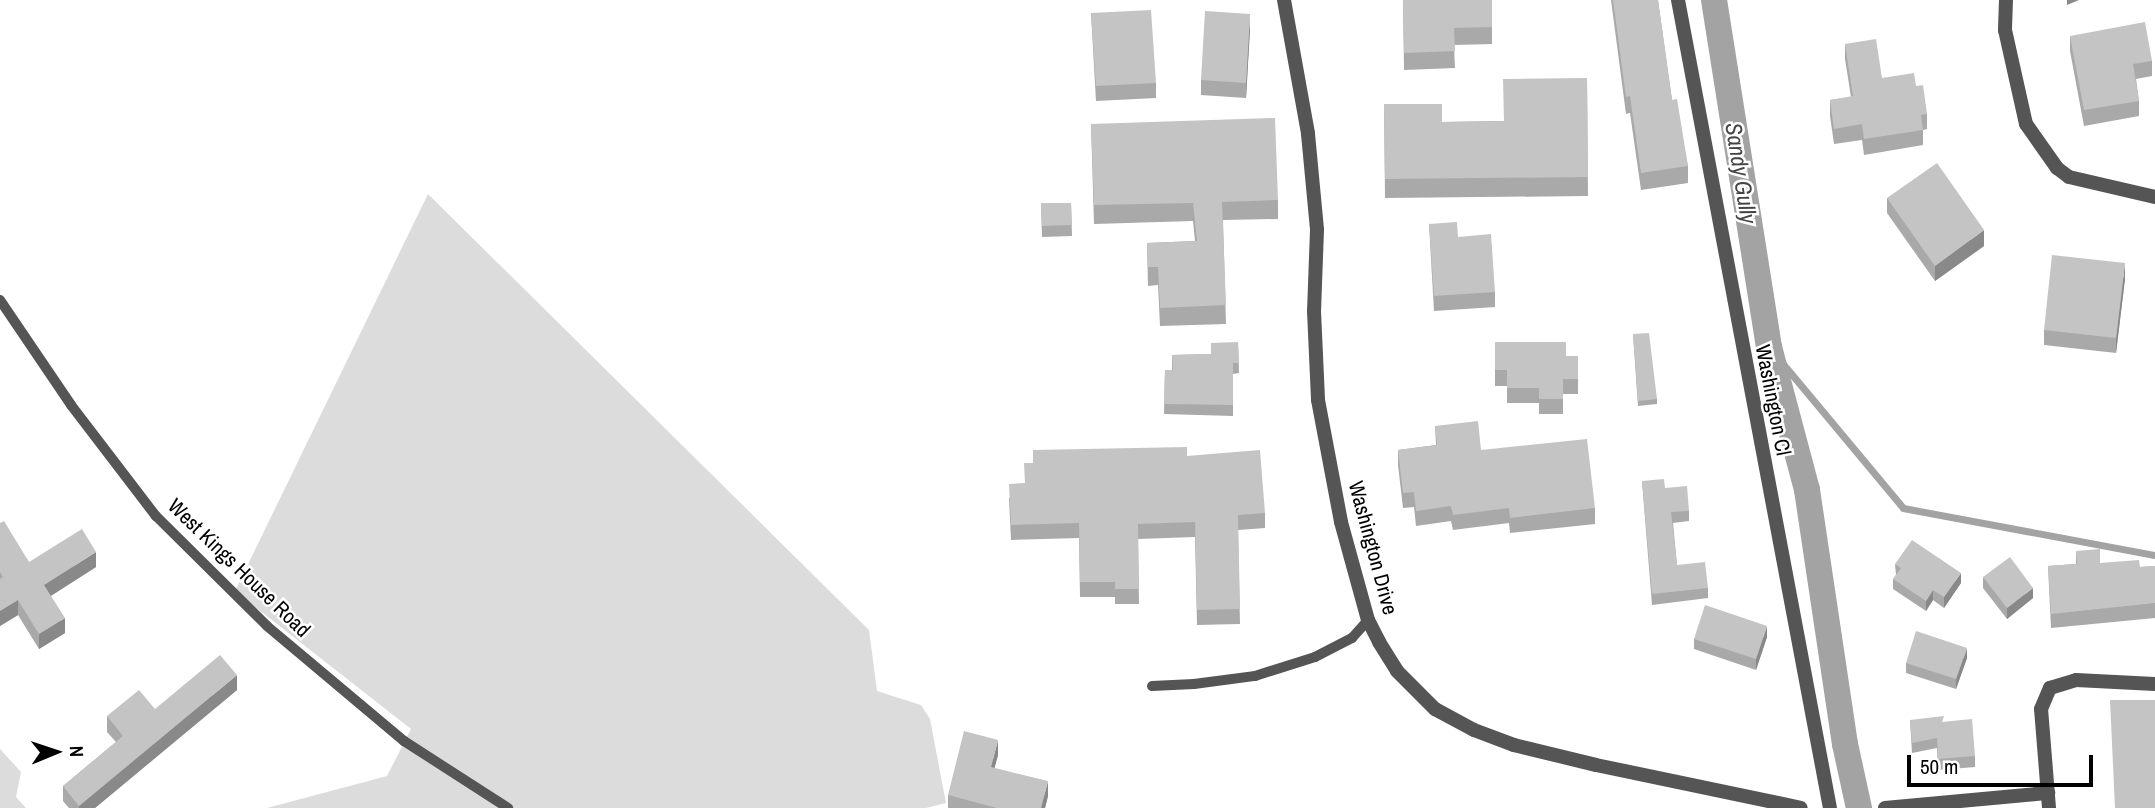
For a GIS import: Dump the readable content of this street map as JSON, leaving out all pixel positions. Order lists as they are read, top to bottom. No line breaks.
{"streets":{"street":["Washington Cl","Washington Drive"],"lane":["West Kings House Road"]},"water":["Sandy Gully"],"scale_bar":"50 m","north":"right"}
